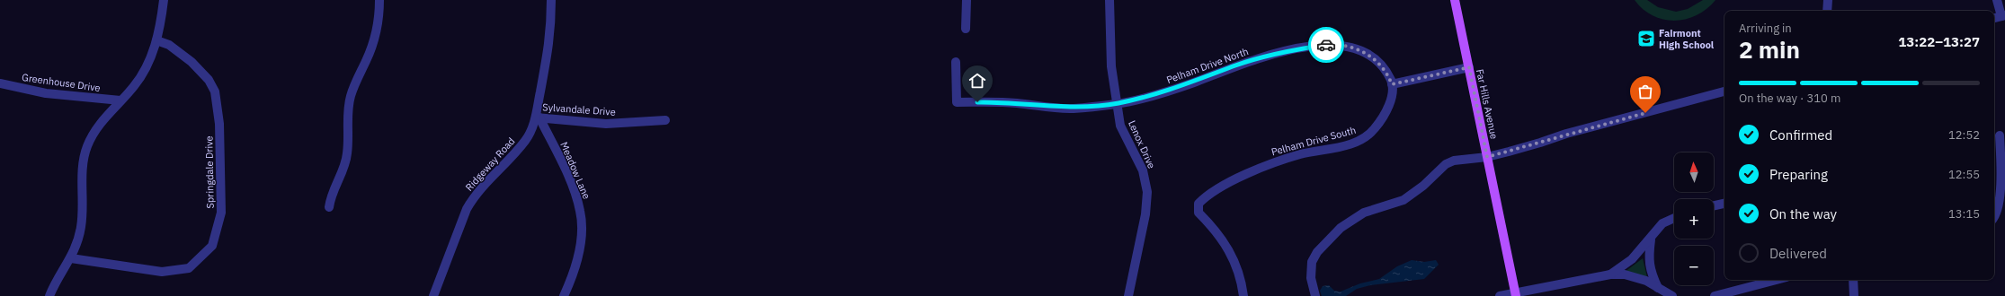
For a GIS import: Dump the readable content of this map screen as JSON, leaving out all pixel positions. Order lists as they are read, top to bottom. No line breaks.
{"streets":{"main road":["Far Hills Avenue"],"street":["Pelham Drive North","Greenhouse Drive","Sylvandale Drive","Pelham Drive South","Lenox Drive","Ridgeway Road","Meadow Lane","Springdale Drive"]},"crossings":[["Pelham Drive North","Pelham Drive South"],["Pelham Drive North","Lenox Drive"],["Sylvandale Drive","Ridgeway Road"],["Sylvandale Drive","Meadow Lane"],["Ridgeway Road","Meadow Lane"]],"places":{"school or university":["Fairmont High School"]},"north":"top","page":{"heading":["2 min","Arriving in","13:22–13:27"],"bar":"On the way · 310 m","list":[["Confirmed","12:52"],["Preparing","12:55"],["On the way","13:15"],"Delivered"],"map_buttons":["+","−"]}}
